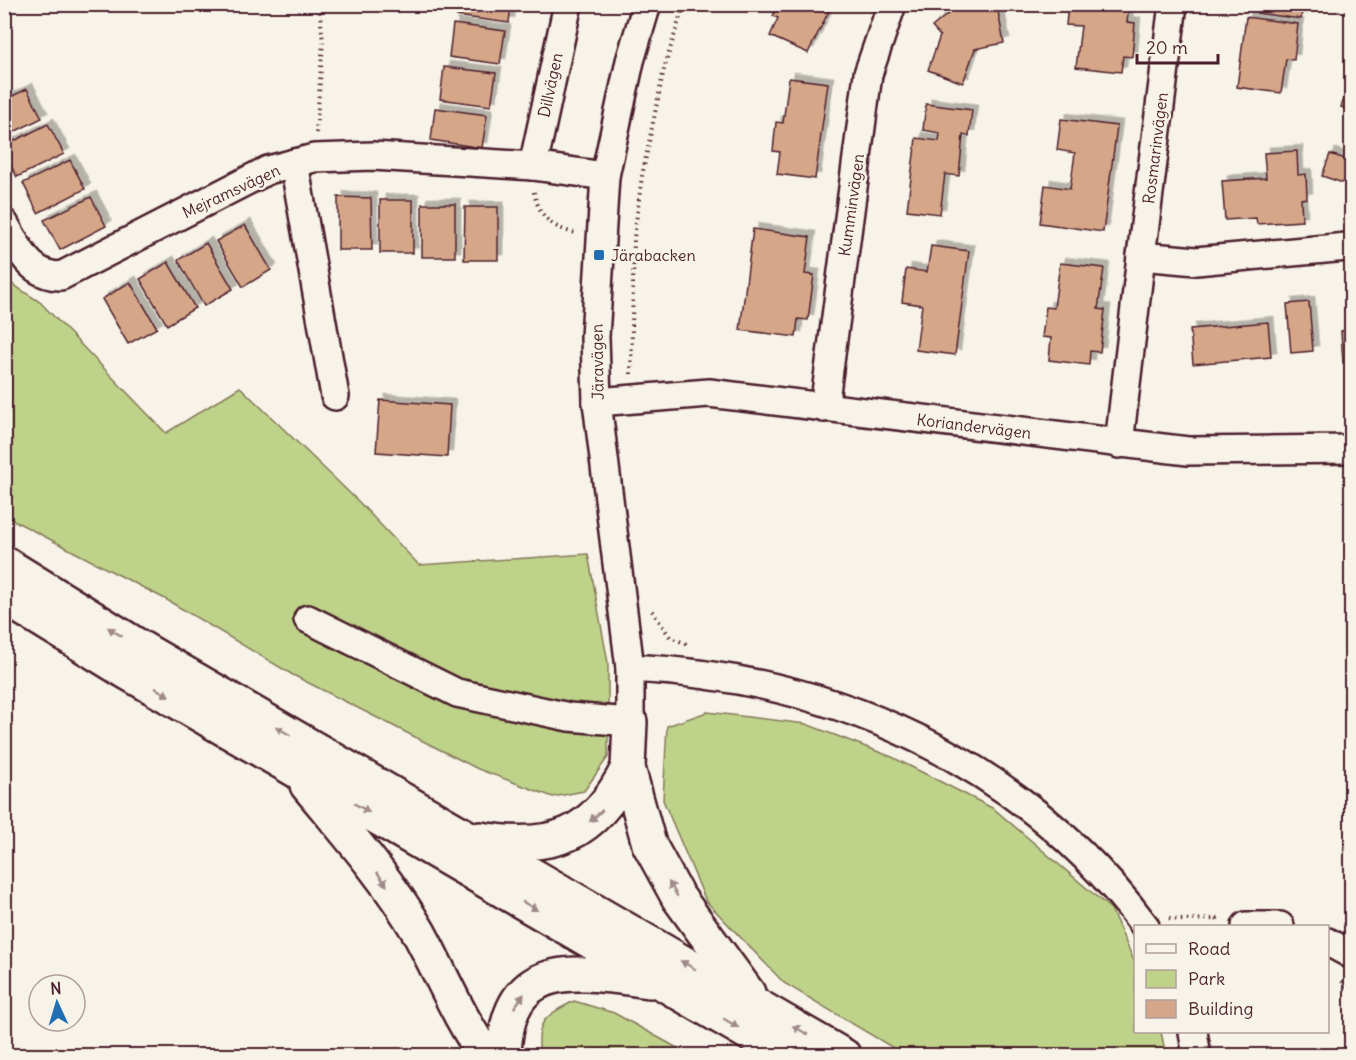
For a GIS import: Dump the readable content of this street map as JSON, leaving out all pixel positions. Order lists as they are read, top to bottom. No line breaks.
{"streets":{"street":["Dillvägen","Rosmarinvägen","Mejramsvägen","Kumminvägen","Järavägen","Koriandervägen"]},"crossings":[["Dillvägen","Mejramsvägen"],["Rosmarinvägen","Koriandervägen"],["Mejramsvägen","Järavägen"],["Kumminvägen","Koriandervägen"],["Järavägen","Koriandervägen"]],"places":{"transit":["Järabacken"]},"legend":["Road","Park","Building"],"scale_bar":"20 m","north":"top"}
